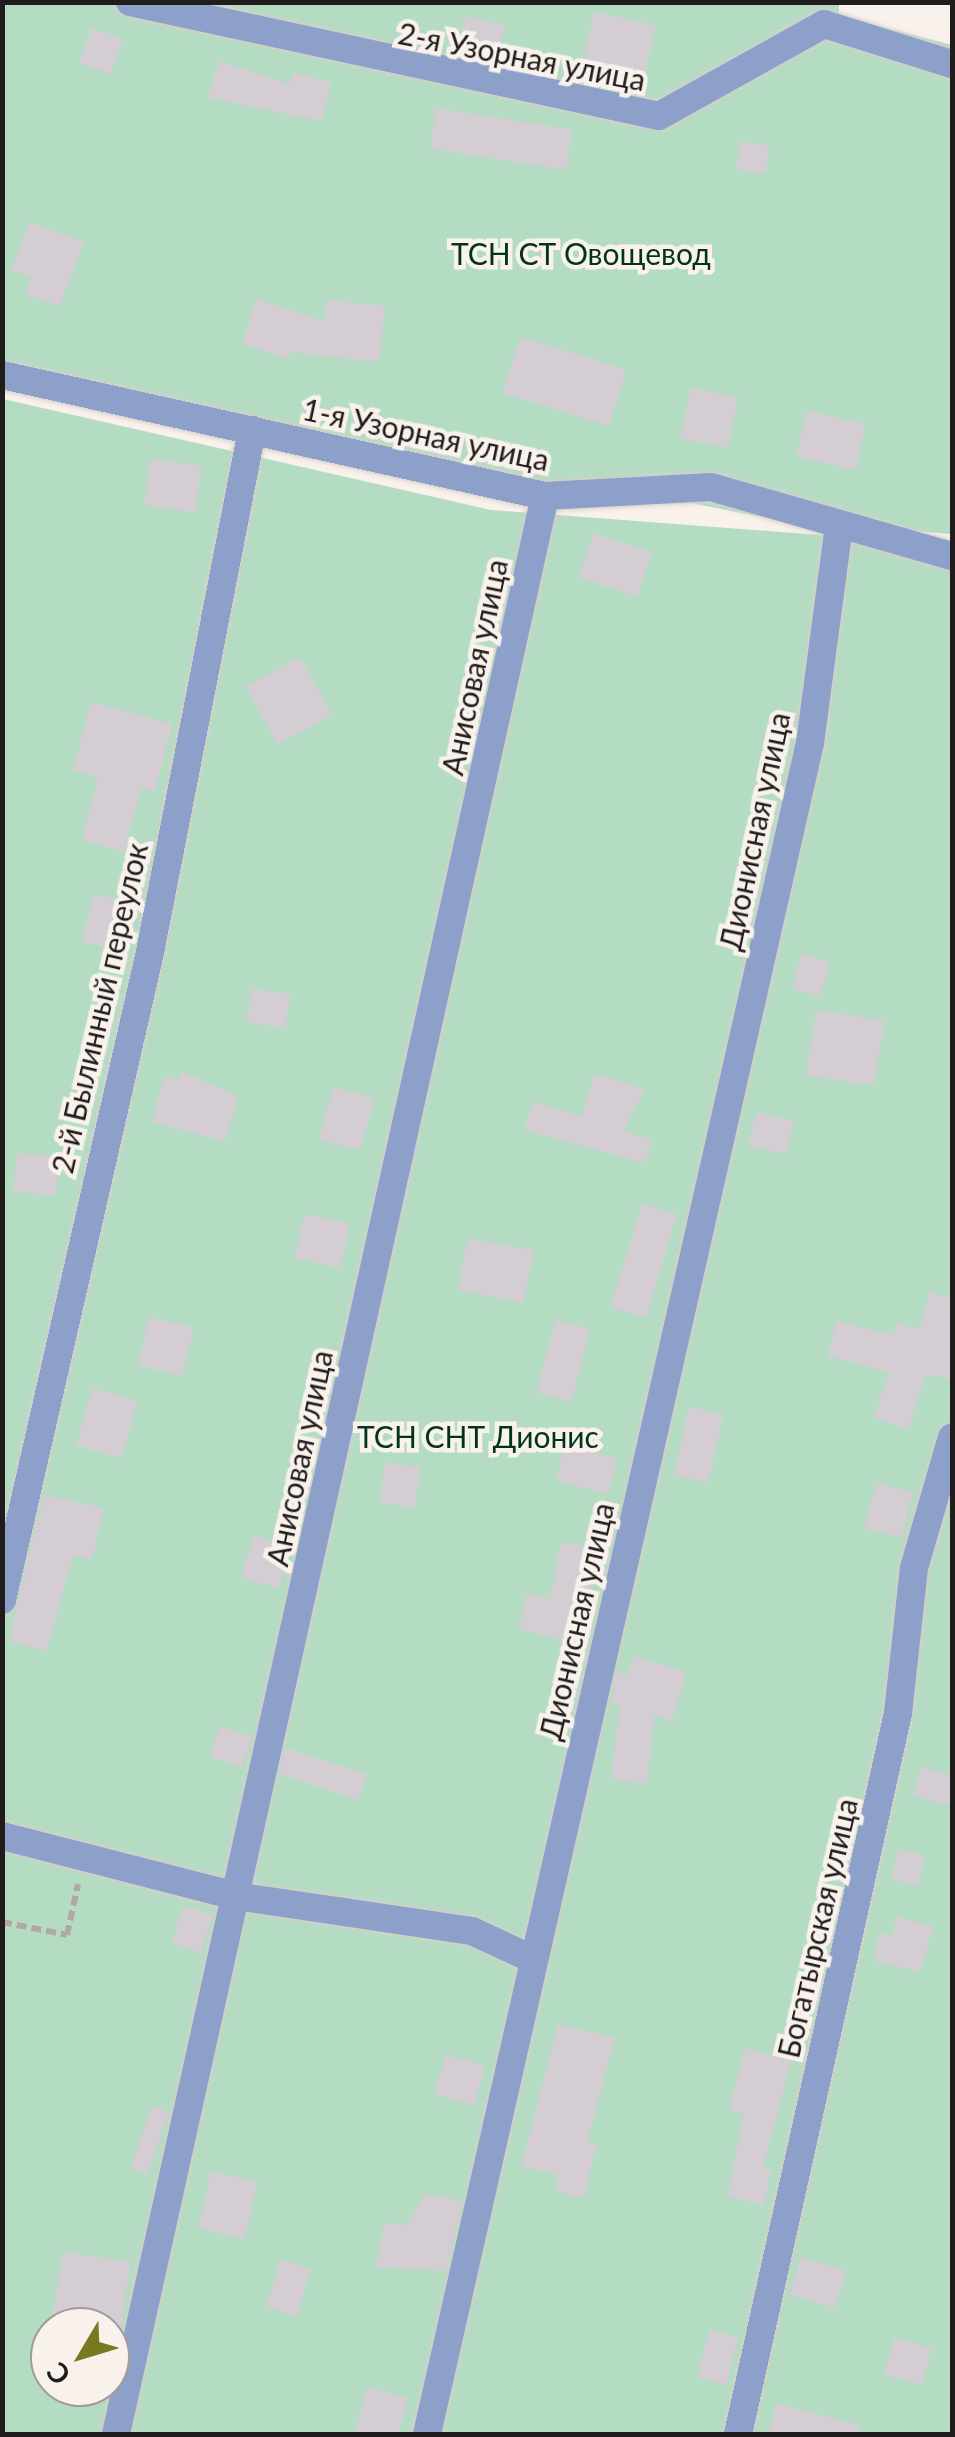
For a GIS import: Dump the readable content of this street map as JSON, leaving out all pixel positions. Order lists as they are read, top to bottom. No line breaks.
{"streets":{"street":["2-я Узорная улица","1-я Узорная улица","Анисовая улица","Дионисная улица","2-й Былинный переулок","Богатырская улица"]},"crossings":[["1-я Узорная улица","Анисовая улица"],["1-я Узорная улица","Дионисная улица"],["1-я Узорная улица","2-й Былинный переулок"]],"parks":["ТСН СТ Овощевод","ТСН СНТ Дионис"],"north":"bottom left"}
